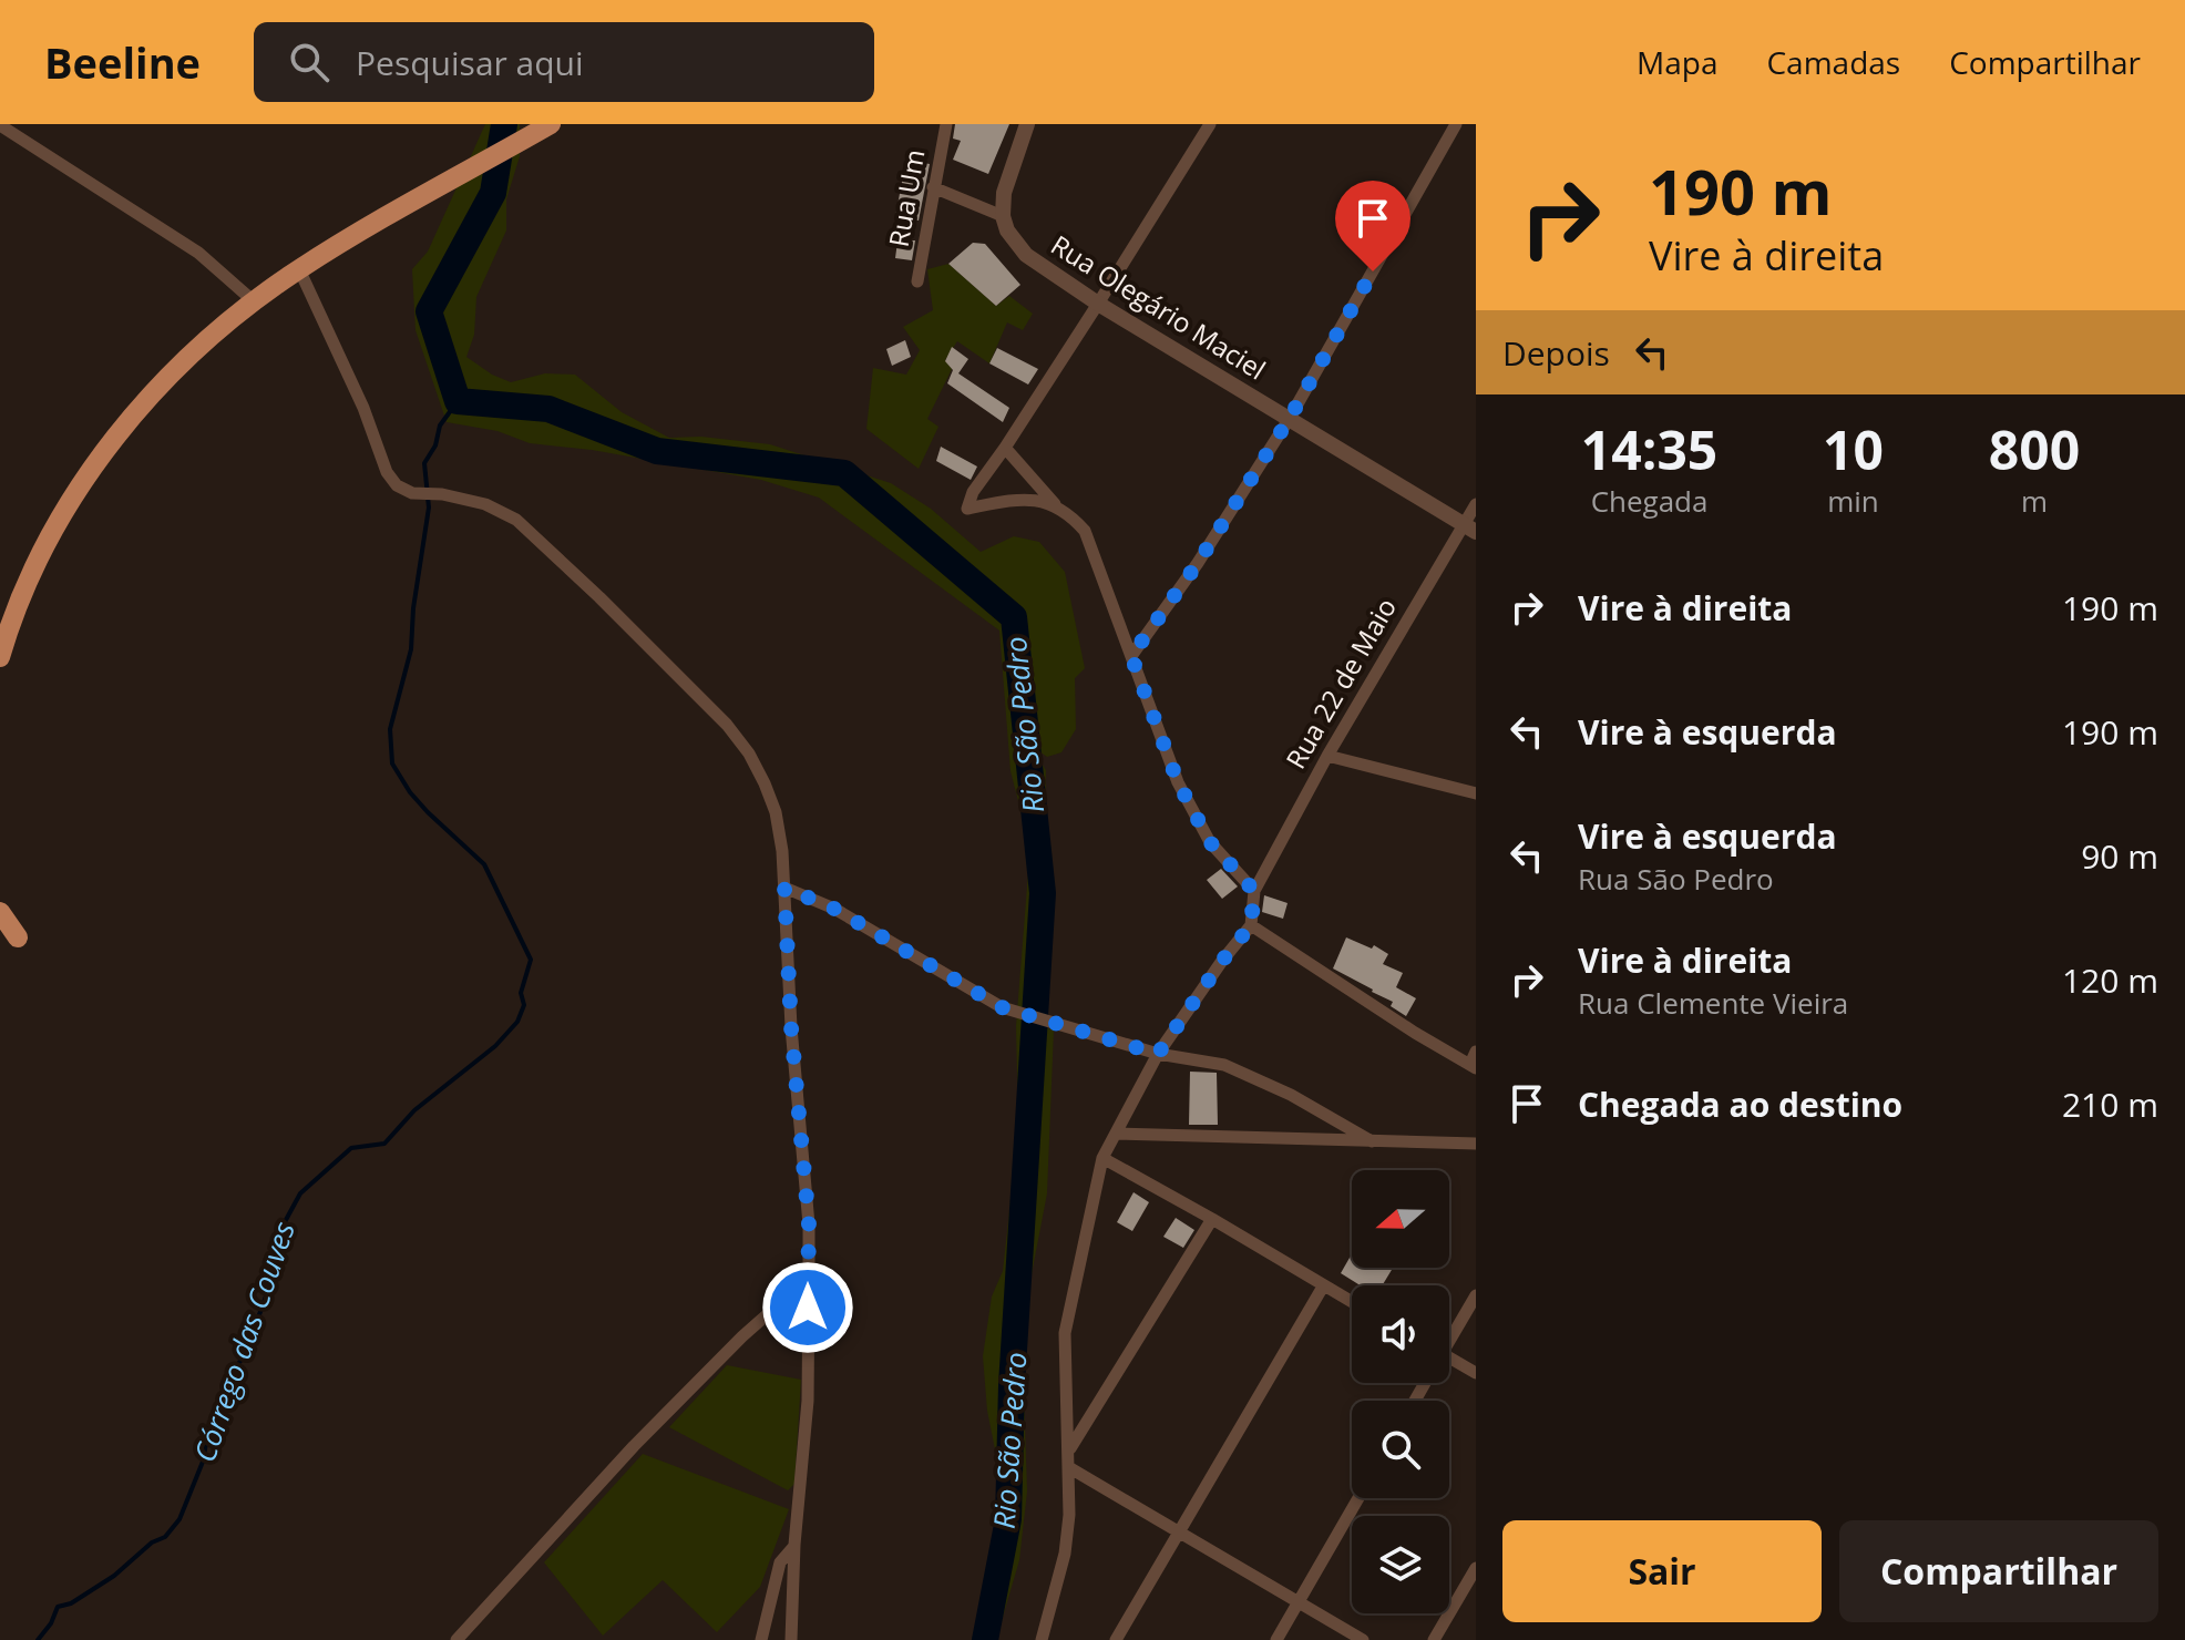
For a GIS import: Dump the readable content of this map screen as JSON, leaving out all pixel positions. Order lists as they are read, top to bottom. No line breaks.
{"streets":{"street":["Rua Um","Rua Olegário Maciel","Rua 22 de Maio"]},"crossings":[["Rua Olegário Maciel","Rua 22 de Maio"]],"water":["Rio São Pedro","Córrego das Couves"],"north":"left","page":{"header":"Beeline","search":"Pesquisar aqui","nav":["Mapa","Camadas","Compartilhar"],"turn":["190 m","Vire à direita"],"then":"Depois","eta":["14:35","Chegada","10","min","800","m"],"list":[{"name":"Vire à direita","value":"190 m"},{"name":"Vire à esquerda","value":"190 m"},{"name":"Vire à esquerda","note":"Rua São Pedro","value":"90 m"},{"name":"Vire à direita","note":"Rua Clemente Vieira","value":"120 m"},{"name":"Chegada ao destino","value":"210 m"}],"buttons":["Sair","Compartilhar"]}}
